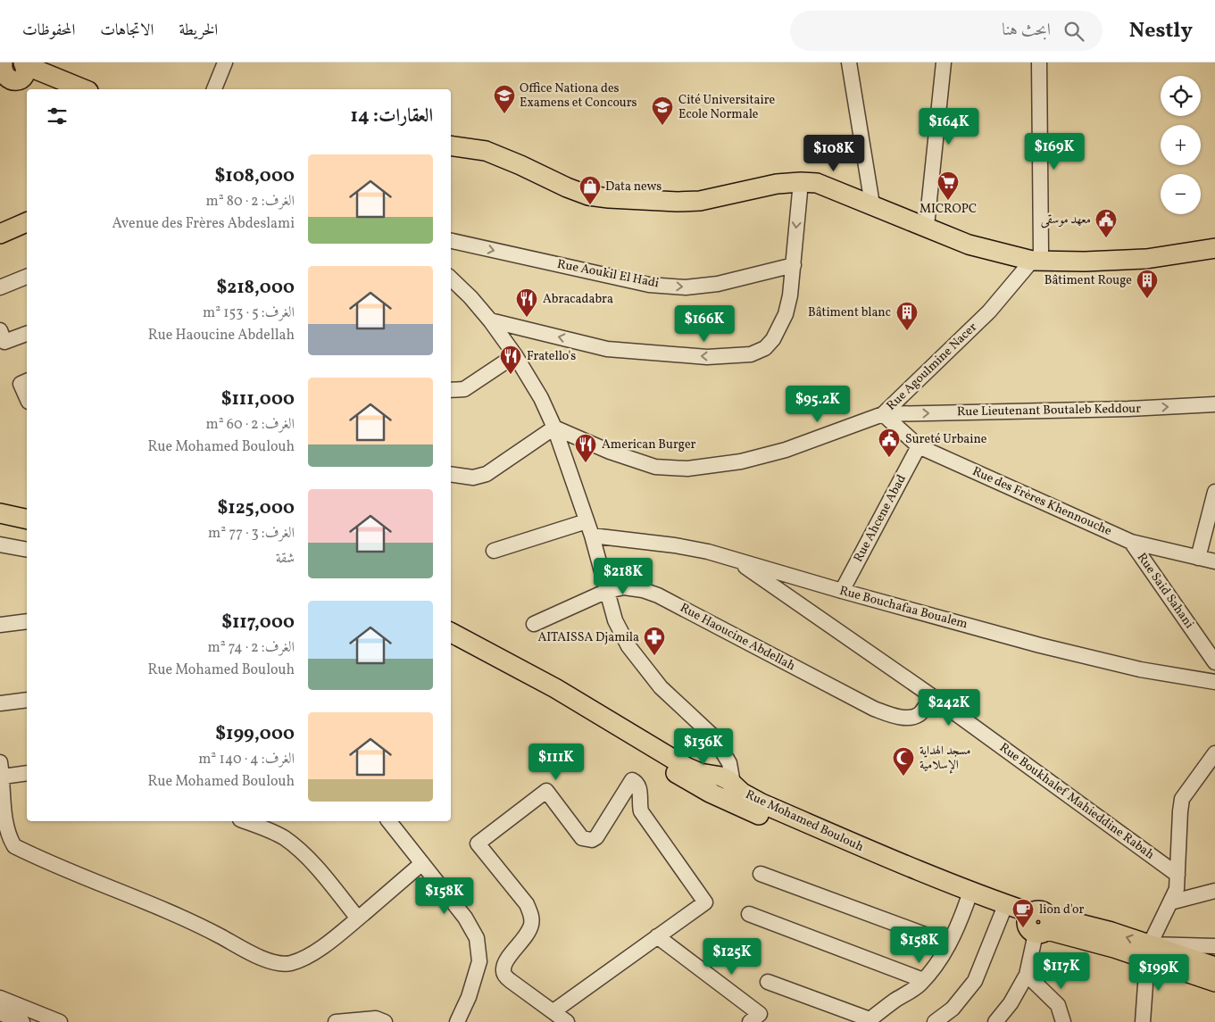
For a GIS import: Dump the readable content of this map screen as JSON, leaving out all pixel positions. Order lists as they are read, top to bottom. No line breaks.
{"streets":{"main road":["Rue Mohamed Boulouh"],"street":["Rue Aoukil El Hadi","Rue Agoulmine Nacer","Rue Lieutenant Boutaleb Keddour","Rue des Frères Khennouche","Rue Ahcene Abad","Rue Said Sahani","Rue Bouchafaa Boualem","Rue Haoucine Abdellah","Rue Boukhalef Mahieddine Rabah"]},"crossings":[["Rue Agoulmine Nacer","Rue Lieutenant Boutaleb Keddour"],["Rue Agoulmine Nacer","Rue des Frères Khennouche"],["Rue Lieutenant Boutaleb Keddour","Rue des Frères Khennouche"],["Rue des Frères Khennouche","Rue Ahcene Abad"],["Rue des Frères Khennouche","Rue Said Sahani"],["Rue Ahcene Abad","Rue Bouchafaa Boualem"],["Rue Bouchafaa Boualem","Rue Boukhalef Mahieddine Rabah"],["Rue Haoucine Abdellah","Rue Boukhalef Mahieddine Rabah"]],"one_way":["Rue Aoukil El Hadi","Rue Lieutenant Boutaleb Keddour"],"places":{"school or university":["Office Nationa des Examens et Concours","Cité Universitaire Ecole Normale"],"supermarket":["MICROPC"],"shop":["Data news"],"public building":["معهد موسقى","Sureté Urbaine"],"building":["Bâtiment Rouge","Bâtiment blanc"],"restaurant":["Abracadabra","Fratello's","American Burger"],"pharmacy":["AITAISSA Djamila"],"mosque":["مسجد الهداية الإسلامية"],"cafe":["lion d'or"]},"page":{"header":"Nestly","search":"ابحث هنا","nav":["الخريطة","الاتجاهات","المحفوظات"],"map_buttons":["+","−"],"heading":"العقارات: 14","price":["$164K","$169K","$108K","$166K","$95.2K","$218K","$242K","$136K","$111K","$158K","$158K","$125K","$117K","$199K"],"list":[{"name":"$108,000","note":"الغرف: 2 · 80 m² · Avenue des Frères Abdeslami"},{"name":"$218,000","note":"الغرف: 5 · 153 m² · Rue Haoucine Abdellah"},{"name":"$111,000","note":"الغرف: 2 · 60 m² · Rue Mohamed Boulouh"},{"name":"$125,000","note":"الغرف: 3 · 77 m² · شقة"},{"name":"$117,000","note":"الغرف: 2 · 74 m² · Rue Mohamed Boulouh"},{"name":"$199,000","note":"الغرف: 4 · 140 m² · Rue Mohamed Boulouh"}]}}
